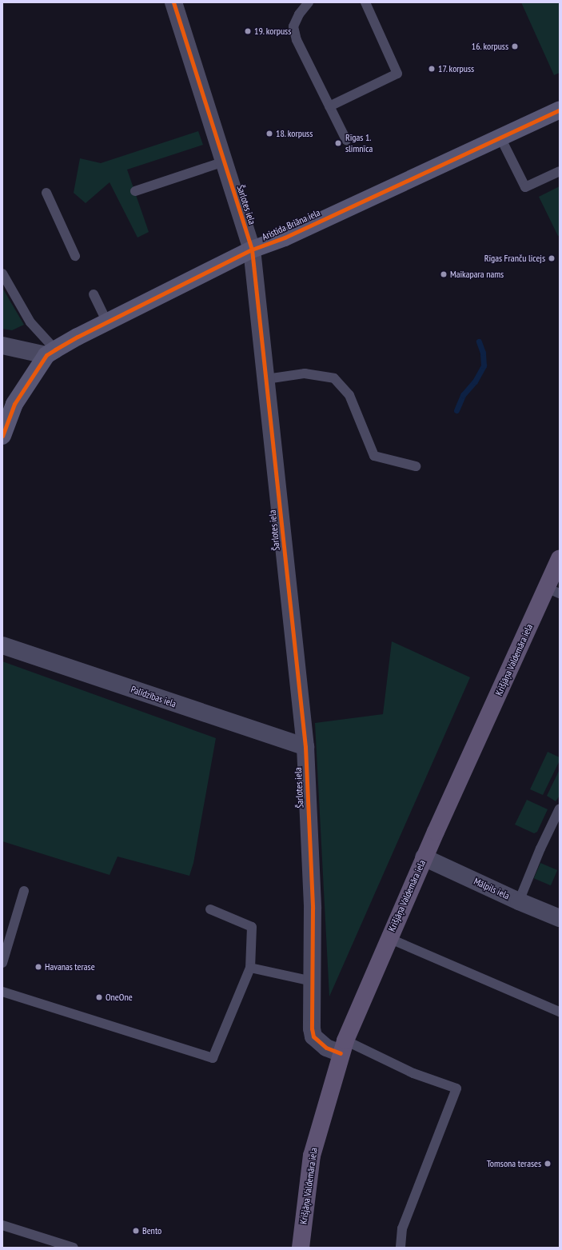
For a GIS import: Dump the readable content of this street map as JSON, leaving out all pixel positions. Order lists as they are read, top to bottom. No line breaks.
{"streets":{"main road":["Krišjāņa Valdemāra iela"],"street":["Šarlotes iela","Aristida Briāna iela","Palīdzības iela","Mālpils iela"]},"crossings":[["Šarlotes iela","Aristida Briāna iela"],["Šarlotes iela","Krišjāņa Valdemāra iela"],["Šarlotes iela","Palīdzības iela"],["Krišjāņa Valdemāra iela","Mālpils iela"]],"places":["19. korpuss","16. korpuss","17. korpuss","18. korpuss","Rīgas 1. slimnīca","Rīgas Franču licejs","Maikapara nams","Havanas terase","OneOne","Tomsona terases","Bento"]}
